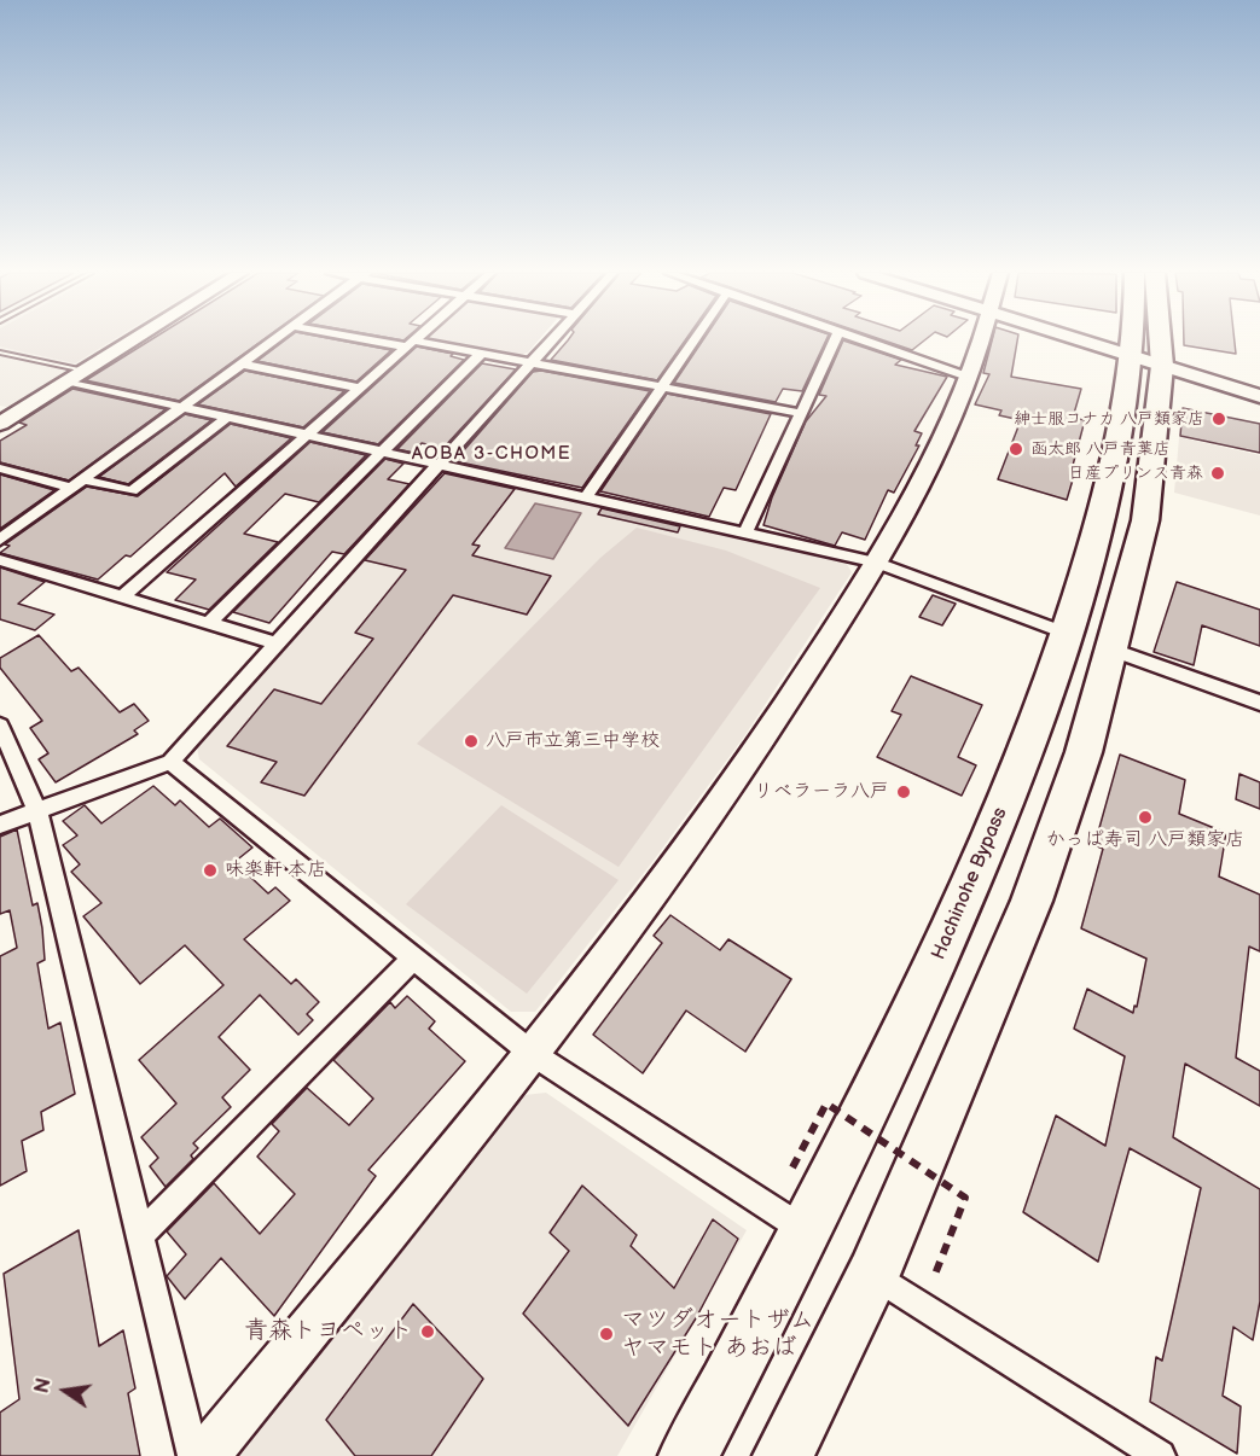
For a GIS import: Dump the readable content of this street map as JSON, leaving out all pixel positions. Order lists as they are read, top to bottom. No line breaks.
{"streets":{"highway":["Hachinohe Bypass"]},"districts":["AOBA 3-CHOME"],"places":["紳士服コナカ 八戸類家店","函太郎 八戸青葉店","日産プリンス青森","八戸市立第三中学校","リベラーラ八戸","かっぱ寿司 八戸類家店","味楽軒 本店","青森トヨペット","マツダオートザム ヤマモト あおば"],"north":"left"}
